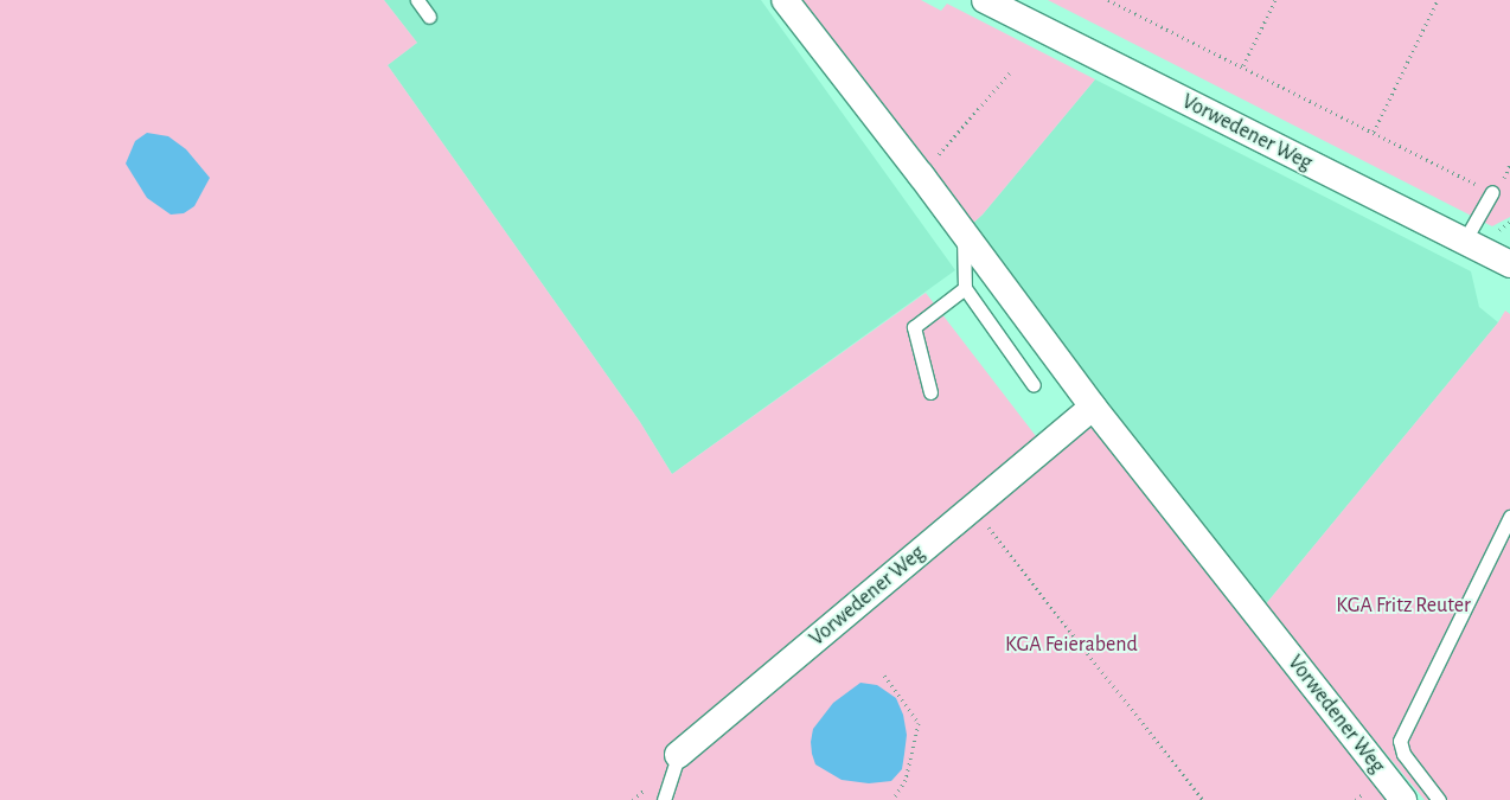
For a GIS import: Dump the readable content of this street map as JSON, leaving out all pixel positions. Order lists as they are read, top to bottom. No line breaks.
{"streets":{"street":["Vorwedener Weg"]},"parks":["KGA Fritz Reuter","KGA Feierabend"]}
